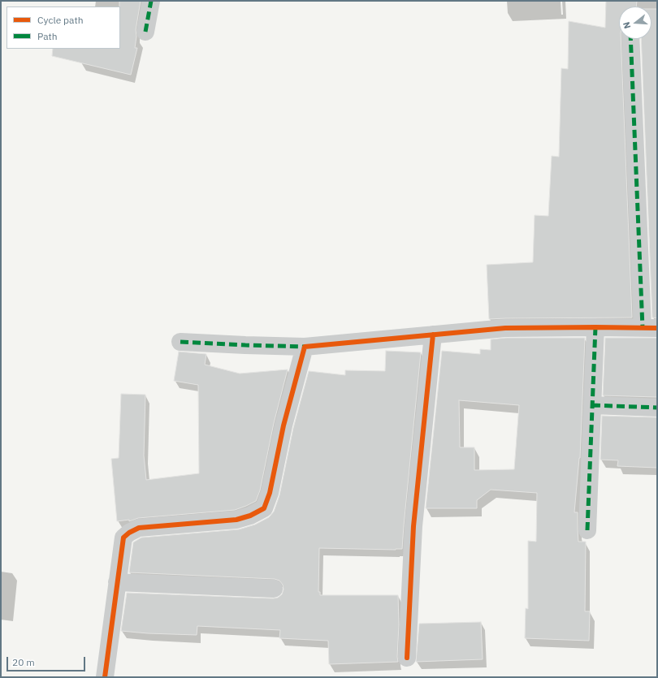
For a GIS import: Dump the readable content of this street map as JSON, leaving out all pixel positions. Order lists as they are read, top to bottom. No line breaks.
{"legend":["Cycle path","Path"],"scale_bar":"20 m","north":"left"}
